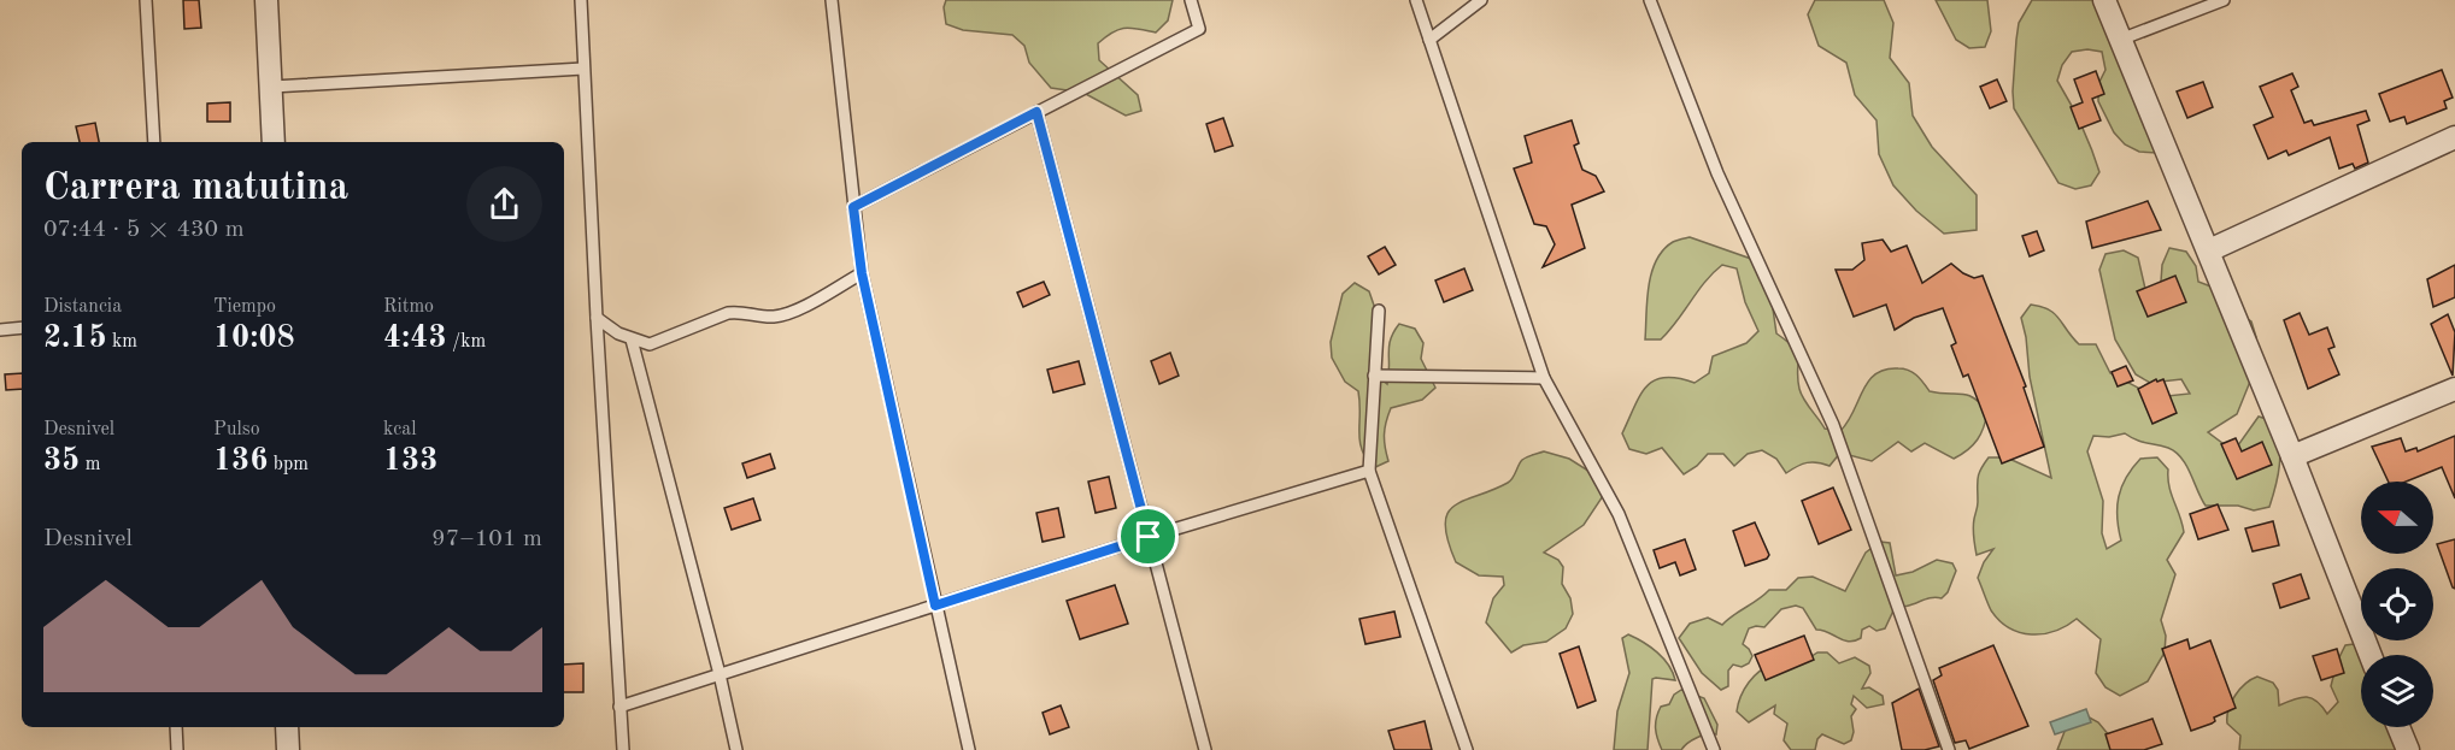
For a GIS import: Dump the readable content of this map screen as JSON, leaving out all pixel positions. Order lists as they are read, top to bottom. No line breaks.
{"north":"left","page":{"heading":["Carrera matutina","07:44 · 5 × 430 m"],"stats":[["Distancia","2.15 km"],["Tiempo","10:08"],["Ritmo","4:43 /km"],["Desnivel","35 m"],["Pulso","136 bpm"],["kcal","133"]],"chart":["Desnivel","97–101 m"]}}
